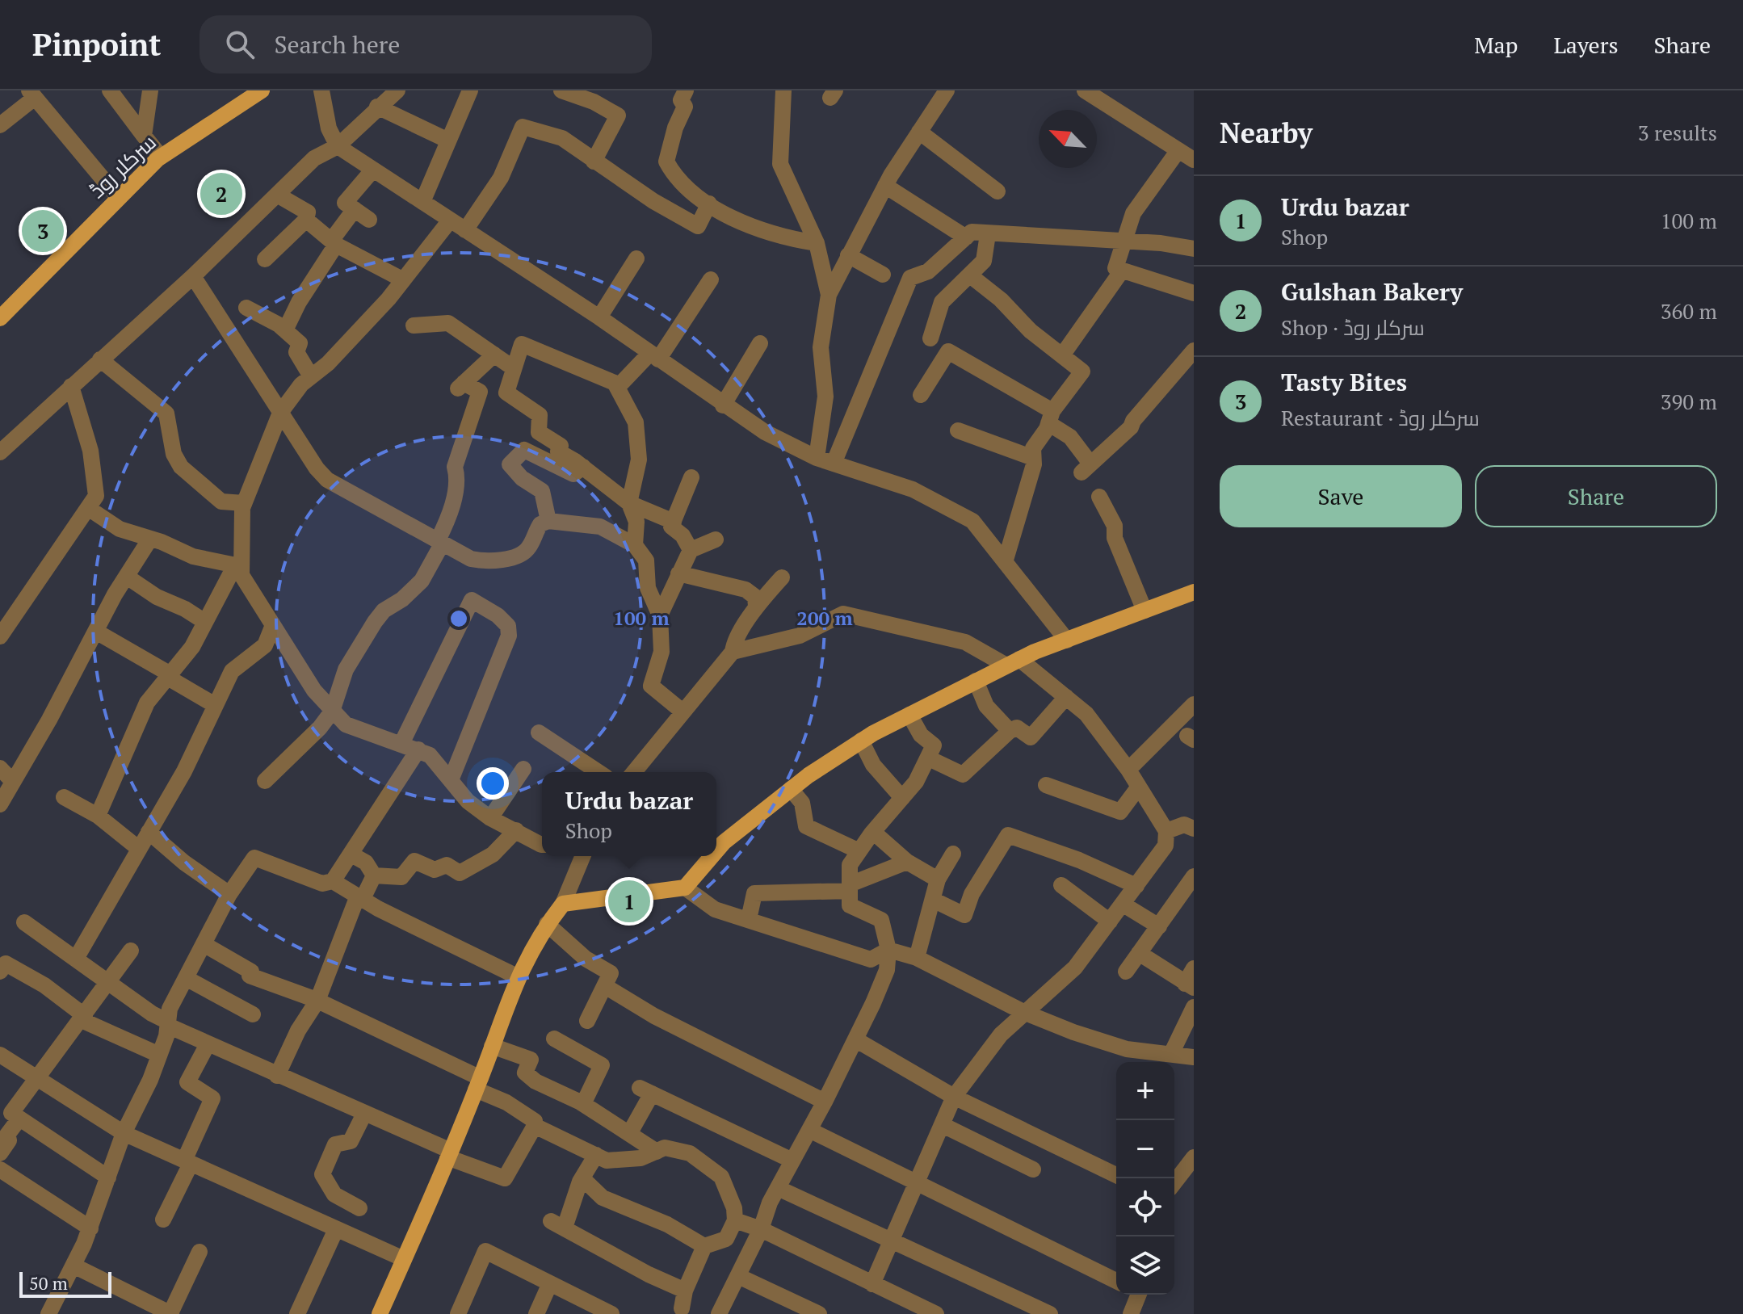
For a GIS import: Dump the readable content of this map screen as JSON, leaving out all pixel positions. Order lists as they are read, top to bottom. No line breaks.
{"streets":{"main road":["سرکلر روڈ"]},"scale_bar":"50 m","north":"top left","page":{"header":"Pinpoint","search":"Search here","nav":["Map","Layers","Share"],"heading":["Nearby","3 results"],"pins":["2","3","1"],"list":[{"mark":"1","name":"Urdu bazar","note":"Shop","value":"100 m"},{"mark":"2","name":"Gulshan Bakery","note":"Shop · سرکلر روڈ","value":"360 m"},{"mark":"3","name":"Tasty Bites","note":"Restaurant · سرکلر روڈ","value":"390 m"}],"buttons":["Save","Share"],"popup":["Urdu bazar","Shop"],"map_buttons":["+","−"],"scale":"50 m"},"rings":["100 m","200 m"]}
